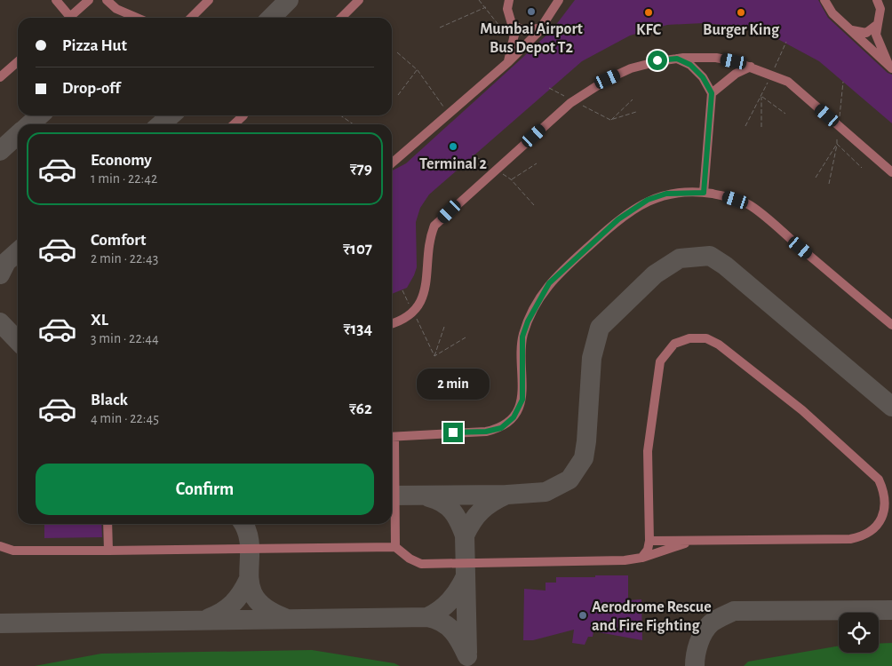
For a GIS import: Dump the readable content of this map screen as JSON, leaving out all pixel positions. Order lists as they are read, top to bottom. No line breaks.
{"places":["Mumbai Airport Bus Depot T2","KFC","Burger King","Terminal 2","Aerodrome Rescue and Fire Fighting"],"page":{"banner":["Pizza Hut","Drop-off"],"list":[{"name":"Economy","note":"1 min · 22:42","value":"₹79"},{"name":"Comfort","note":"2 min · 22:43","value":"₹107"},{"name":"XL","note":"3 min · 22:44","value":"₹134"},{"name":"Black","note":"4 min · 22:45","value":"₹62"}],"bubble":"2 min","buttons":"Confirm"}}
